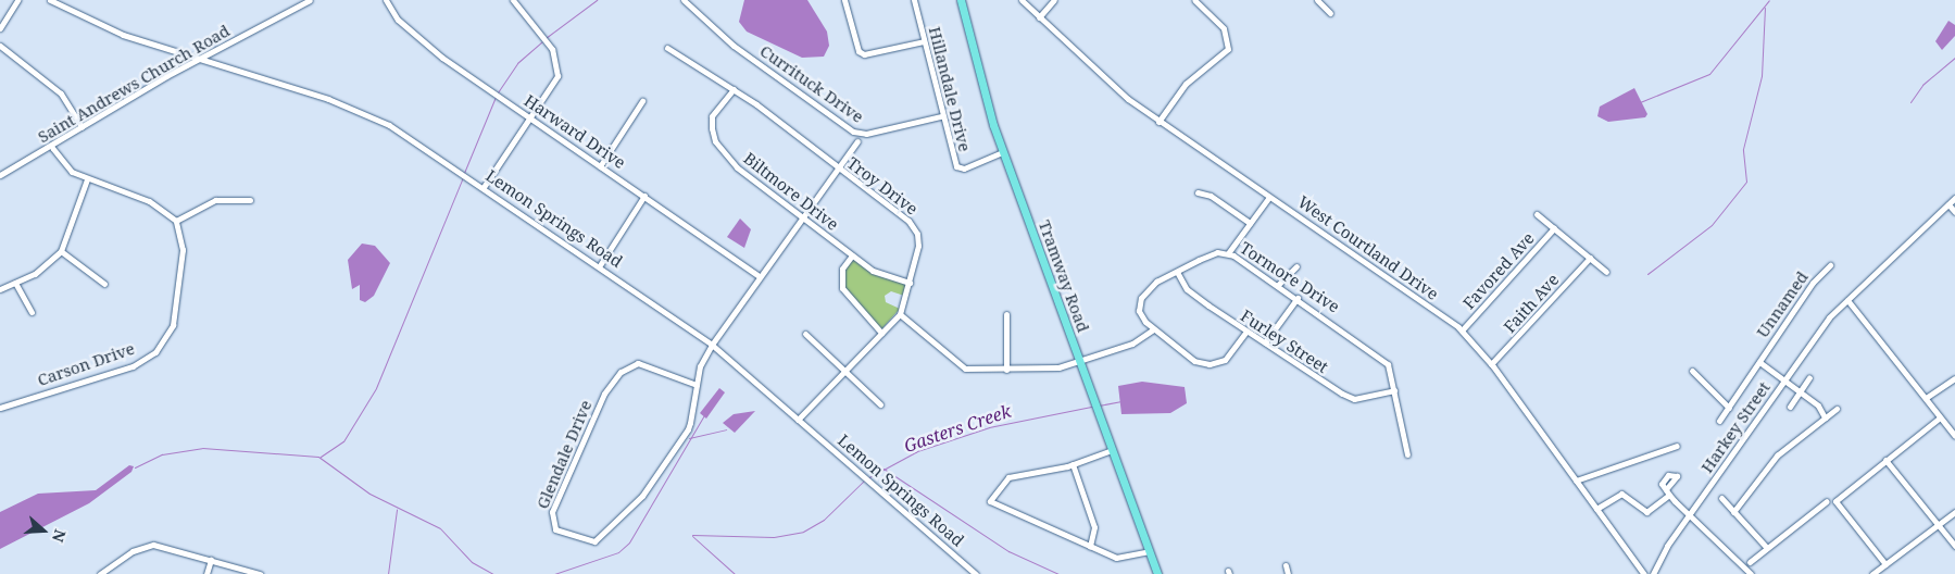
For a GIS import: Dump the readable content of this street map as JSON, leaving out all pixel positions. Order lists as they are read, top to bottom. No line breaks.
{"streets":{"main road":["Tramway Road"],"street":["Saint Andrews Church Road","Currituck Drive","Hillandale Drive","Harward Drive","Troy Drive","Biltmore Drive","Lemon Springs Road","West Courtland Drive","Favored Ave","Tormore Drive","Faith Ave","Unnamed","Furley Street","Carson Drive","Harkey Street","Glendale Drive"]},"crossings":[["Saint Andrews Church Road","Lemon Springs Road"],["Currituck Drive","Hillandale Drive"],["Hillandale Drive","Tramway Road"],["Harward Drive","Glendale Drive"],["Troy Drive","Biltmore Drive"],["Troy Drive","Lemon Springs Road"],["Troy Drive","Glendale Drive"],["Biltmore Drive","Glendale Drive"],["Lemon Springs Road","Glendale Drive"],["West Courtland Drive","Favored Ave"],["West Courtland Drive","Faith Ave"],["Tormore Drive","Furley Street"],["Unnamed","Harkey Street"]],"water":["Gasters Creek"],"north":"right"}
